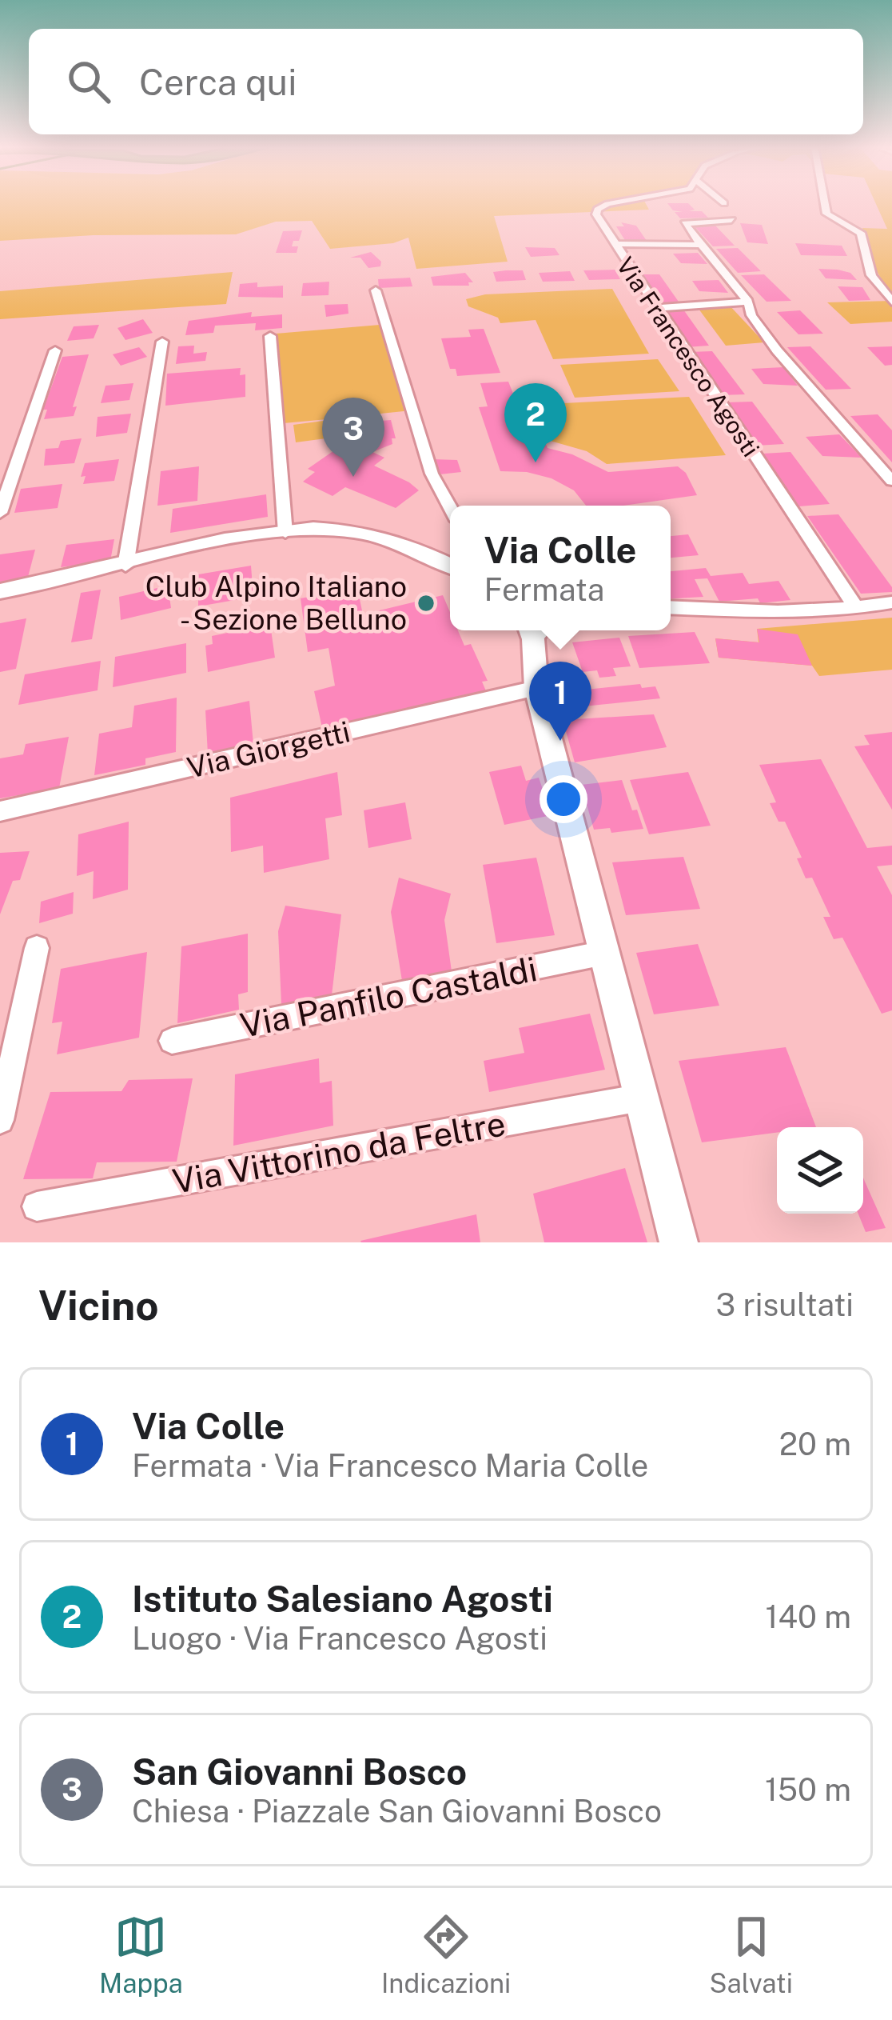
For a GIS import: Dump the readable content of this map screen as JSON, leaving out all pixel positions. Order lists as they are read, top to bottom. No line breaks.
{"streets":{"street":["Via Francesco Agosti","Via Giorgetti","Via Panfilo Castaldi","Via Vittorino da Feltre"]},"places":["Club Alpino Italiano - Sezione Belluno"],"page":{"search":"Cerca qui","pins":["2","3","1"],"popup":["Via Colle","Fermata"],"heading":["Vicino","3 risultati"],"list":[{"mark":"1","name":"Via Colle","note":"Fermata · Via Francesco Maria Colle","value":"20 m"},{"mark":"2","name":"Istituto Salesiano Agosti","note":"Luogo · Via Francesco Agosti","value":"140 m"},{"mark":"3","name":"San Giovanni Bosco","note":"Chiesa · Piazzale San Giovanni Bosco","value":"150 m"}],"nav":["Mappa","Indicazioni","Salvati"]}}
